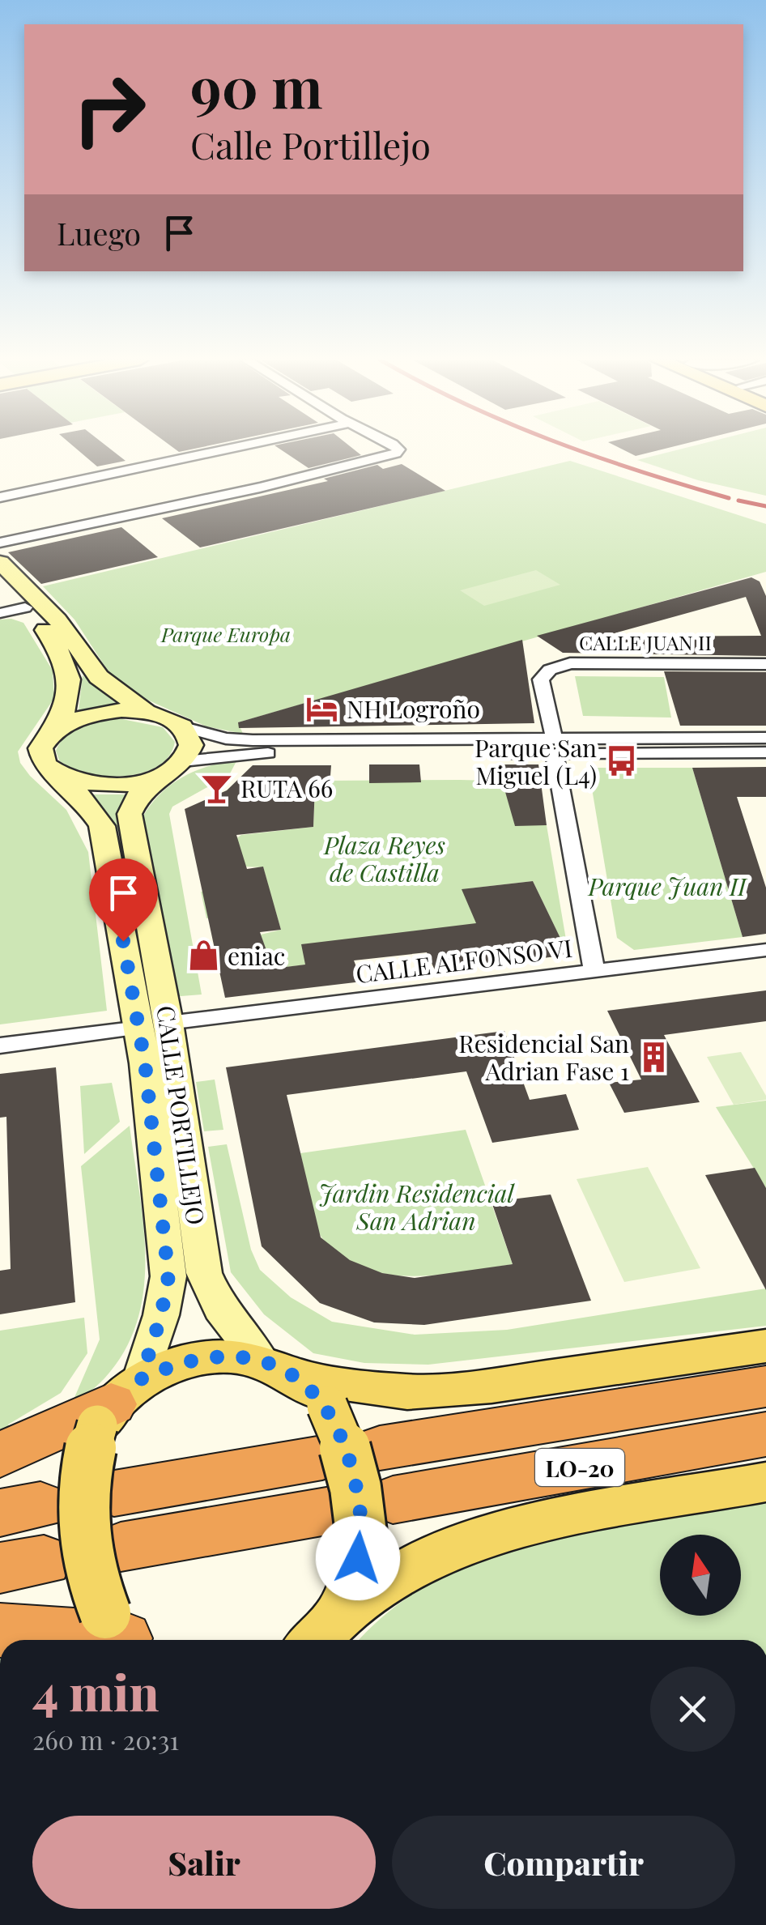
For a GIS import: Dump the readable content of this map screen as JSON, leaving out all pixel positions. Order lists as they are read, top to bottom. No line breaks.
{"streets":{"highway":["LO-20"],"main road":["CALLE PORTILLEJO"],"street":["CALLE JUAN II","CALLE ALFONSO VI"]},"crossings":[["CALLE JUAN II","CALLE ALFONSO VI"],["CALLE ALFONSO VI","CALLE PORTILLEJO"]],"parks":["Parque Europa","Plaza Reyes de Castilla","Parque Juan II","Jardin Residencial San Adrian"],"places":{"hotel":["NH Logroño"],"bus stop":["Parque San Miguel (L4)"],"bar":["RUTA 66"],"shop":["eniac"],"building":["Residencial San Adrian Fase 1"]},"north":"top","page":{"turn":["90 m","Calle Portillejo"],"then":"Luego","heading":["4 min","260 m · 20:31"],"buttons":["Salir","Compartir"]}}
